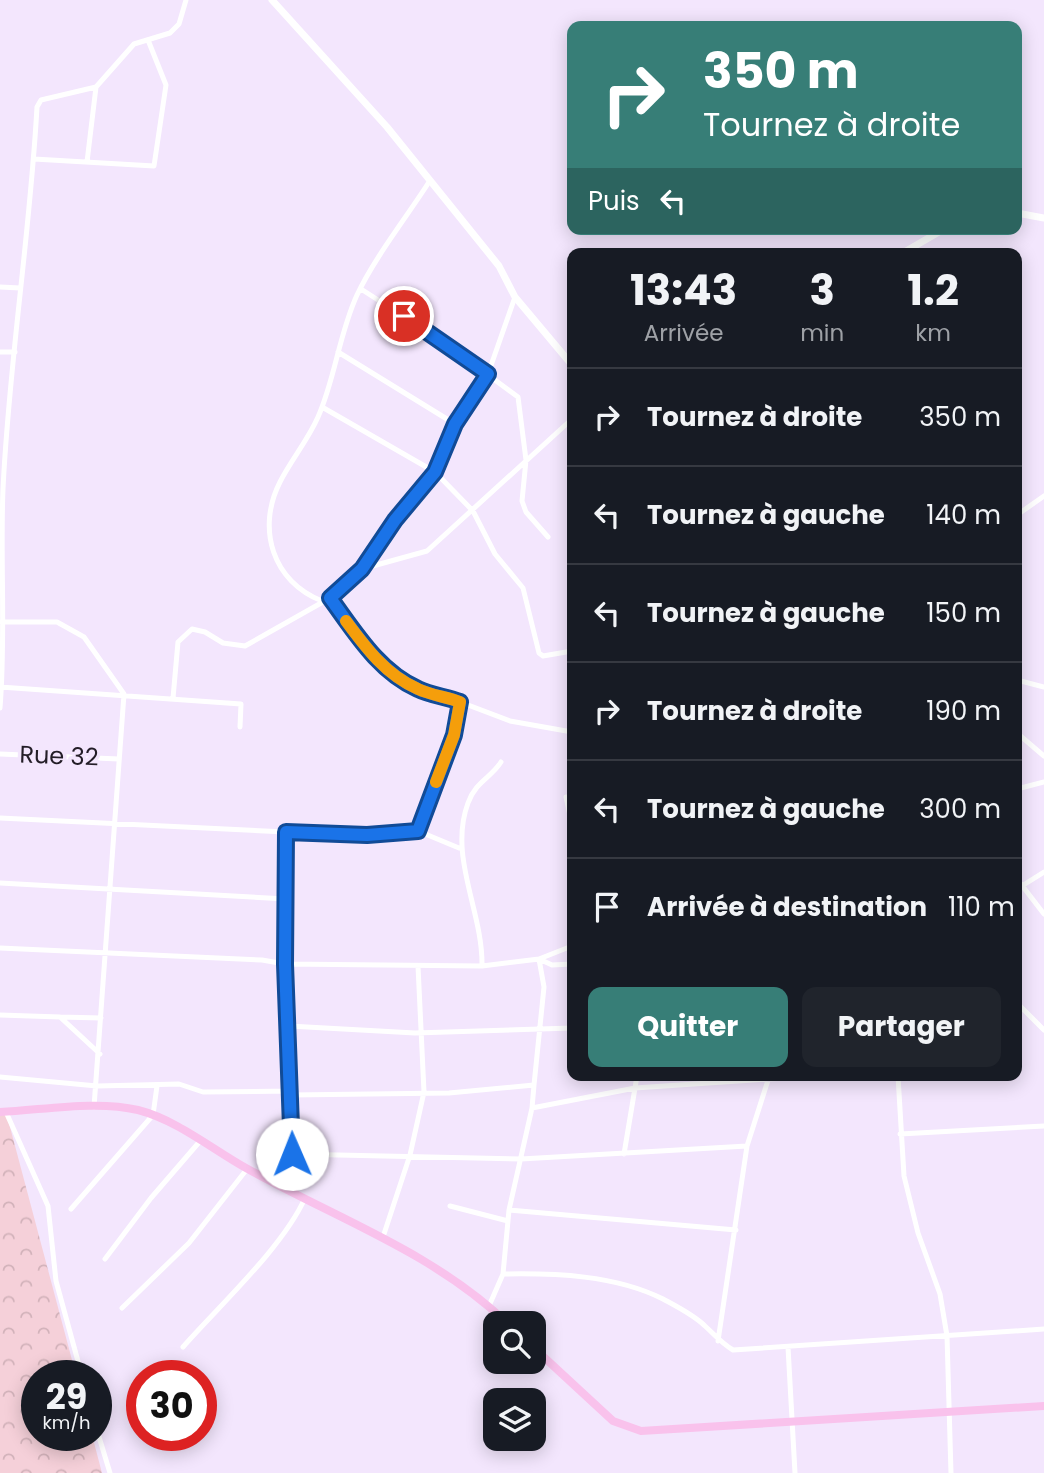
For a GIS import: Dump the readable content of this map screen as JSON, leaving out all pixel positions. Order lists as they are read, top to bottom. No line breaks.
{"streets":{"street":["Rue 32"]},"page":{"turn":["350 m","Tournez à droite"],"then":"Puis","eta":["13:43","Arrivée","3","min","1.2","km"],"list":[{"name":"Tournez à droite","value":"350 m"},{"name":"Tournez à gauche","value":"140 m"},{"name":"Tournez à gauche","value":"150 m"},{"name":"Tournez à droite","value":"190 m"},{"name":"Tournez à gauche","value":"300 m"},{"name":"Arrivée à destination","value":"110 m"}],"buttons":["Quitter","Partager"],"speed":"29 km/h","limit":"30"}}
